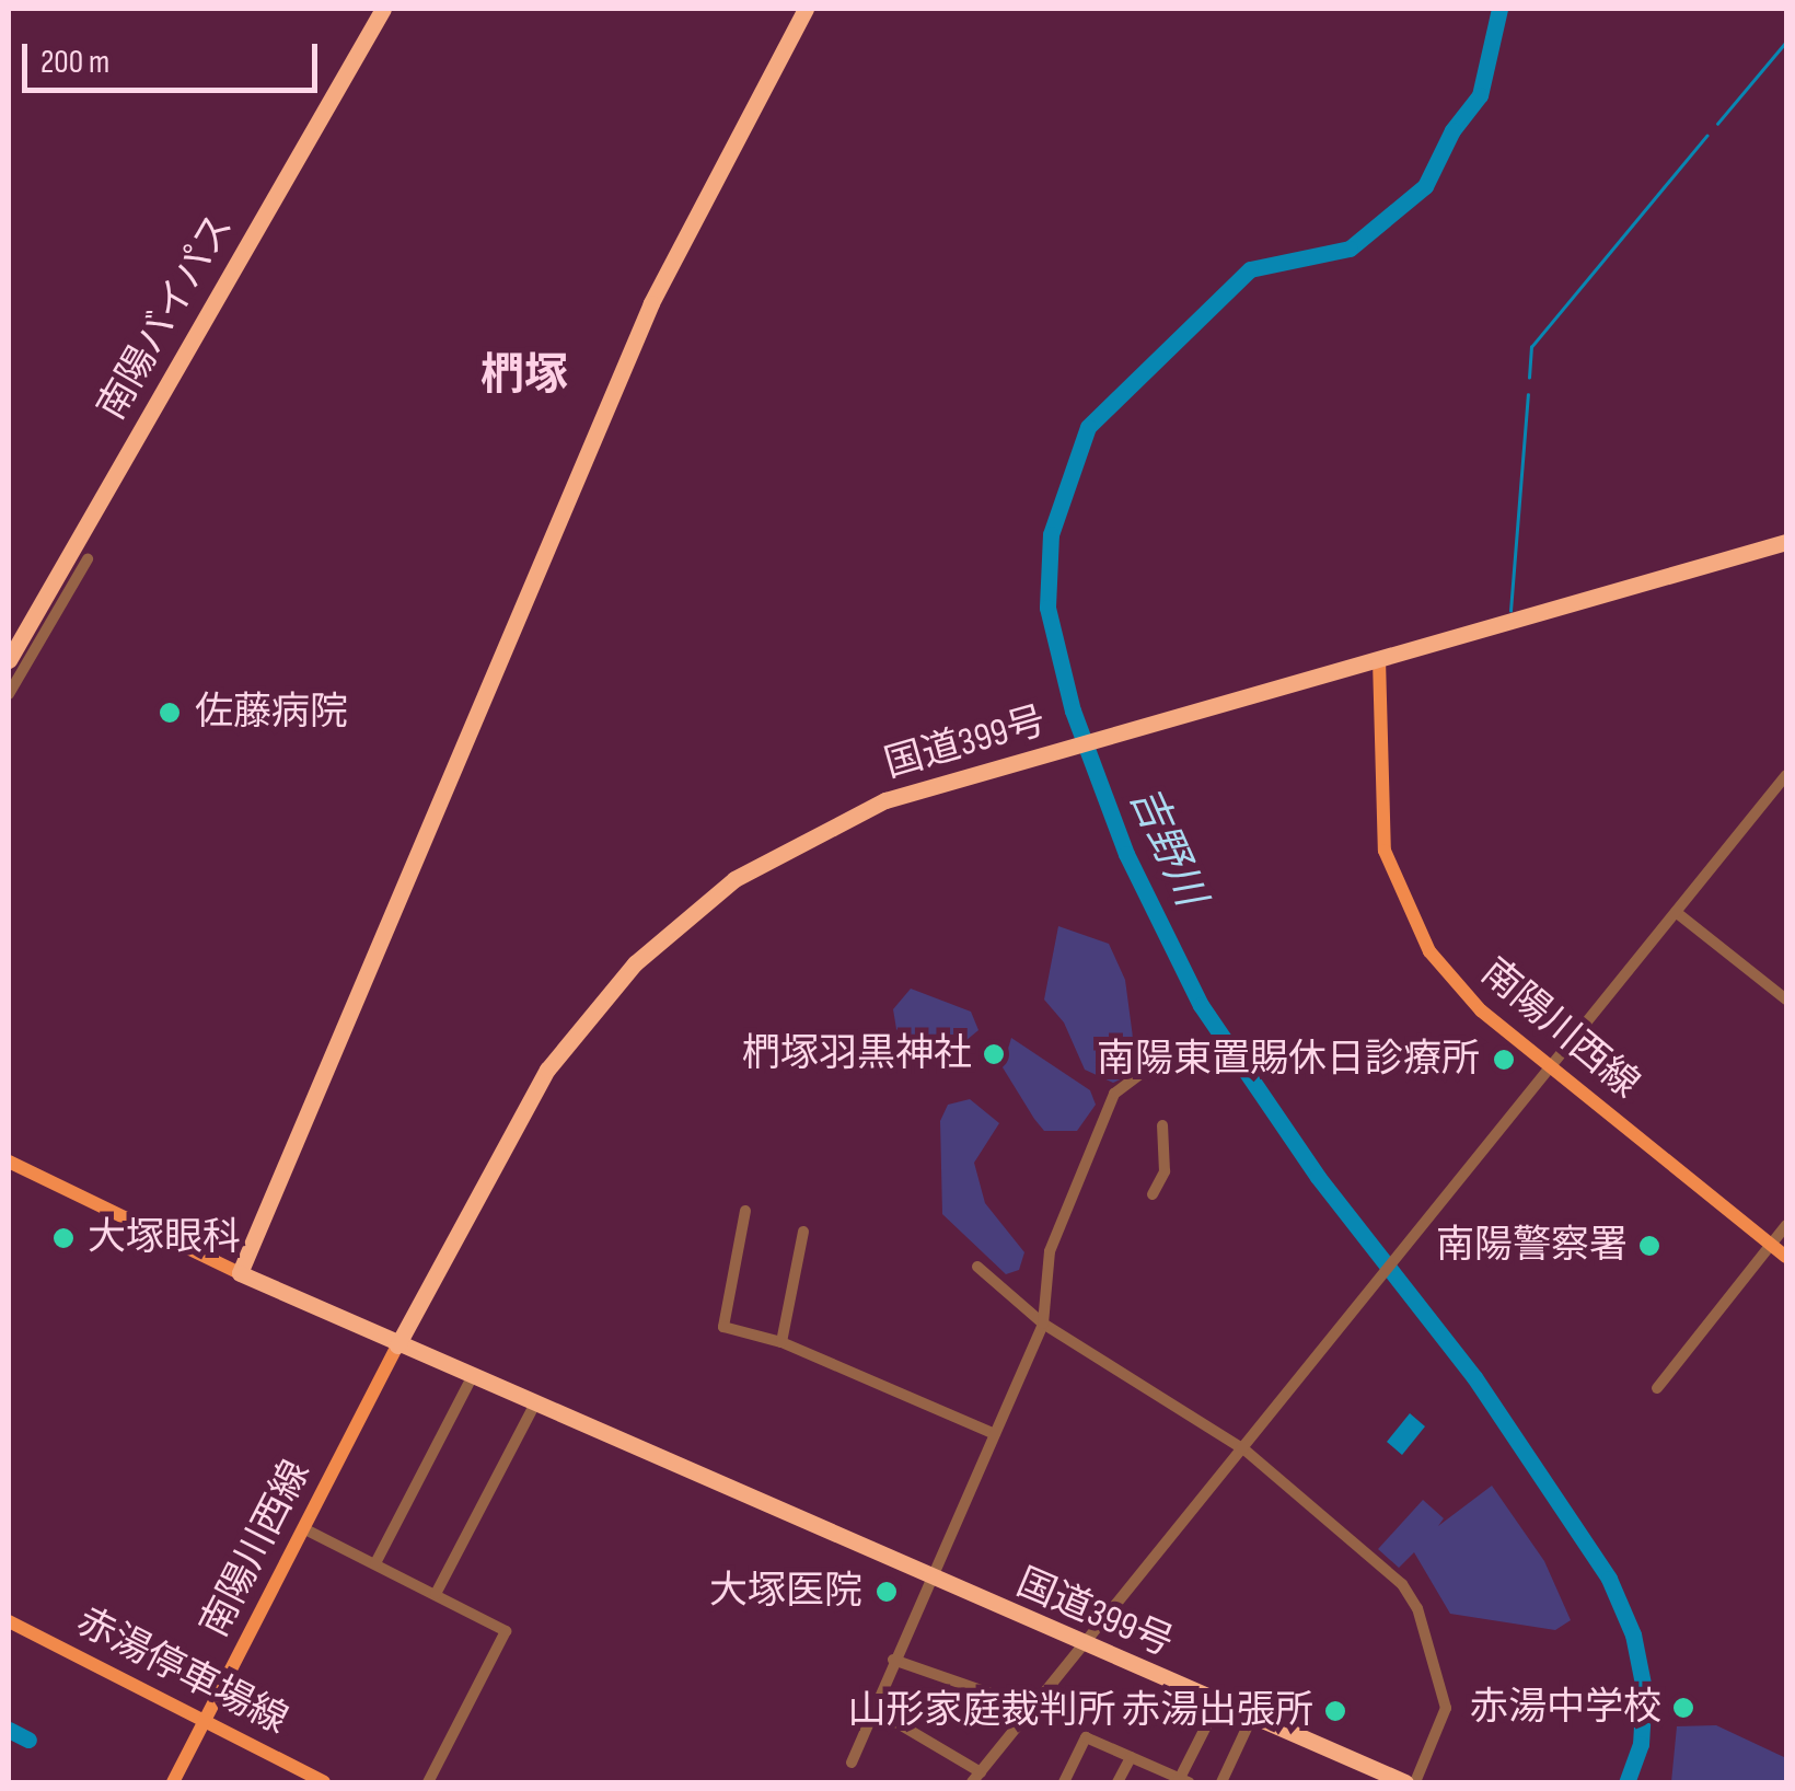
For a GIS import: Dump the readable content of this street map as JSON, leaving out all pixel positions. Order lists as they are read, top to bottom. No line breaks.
{"streets":{"highway":["南陽バイパス","国道399号"],"main road":["南陽川西線","赤湯停車場線"]},"crossings":[["国道399号","南陽川西線"],["南陽川西線","赤湯停車場線"]],"districts":["椚塚"],"water":["吉野川"],"places":["佐藤病院","椚塚羽黒神社","南陽東置賜休日診療所","大塚眼科","南陽警察署","大塚医院","赤湯中学校","山形家庭裁判所 赤湯出張所"],"scale_bar":"200 m"}
